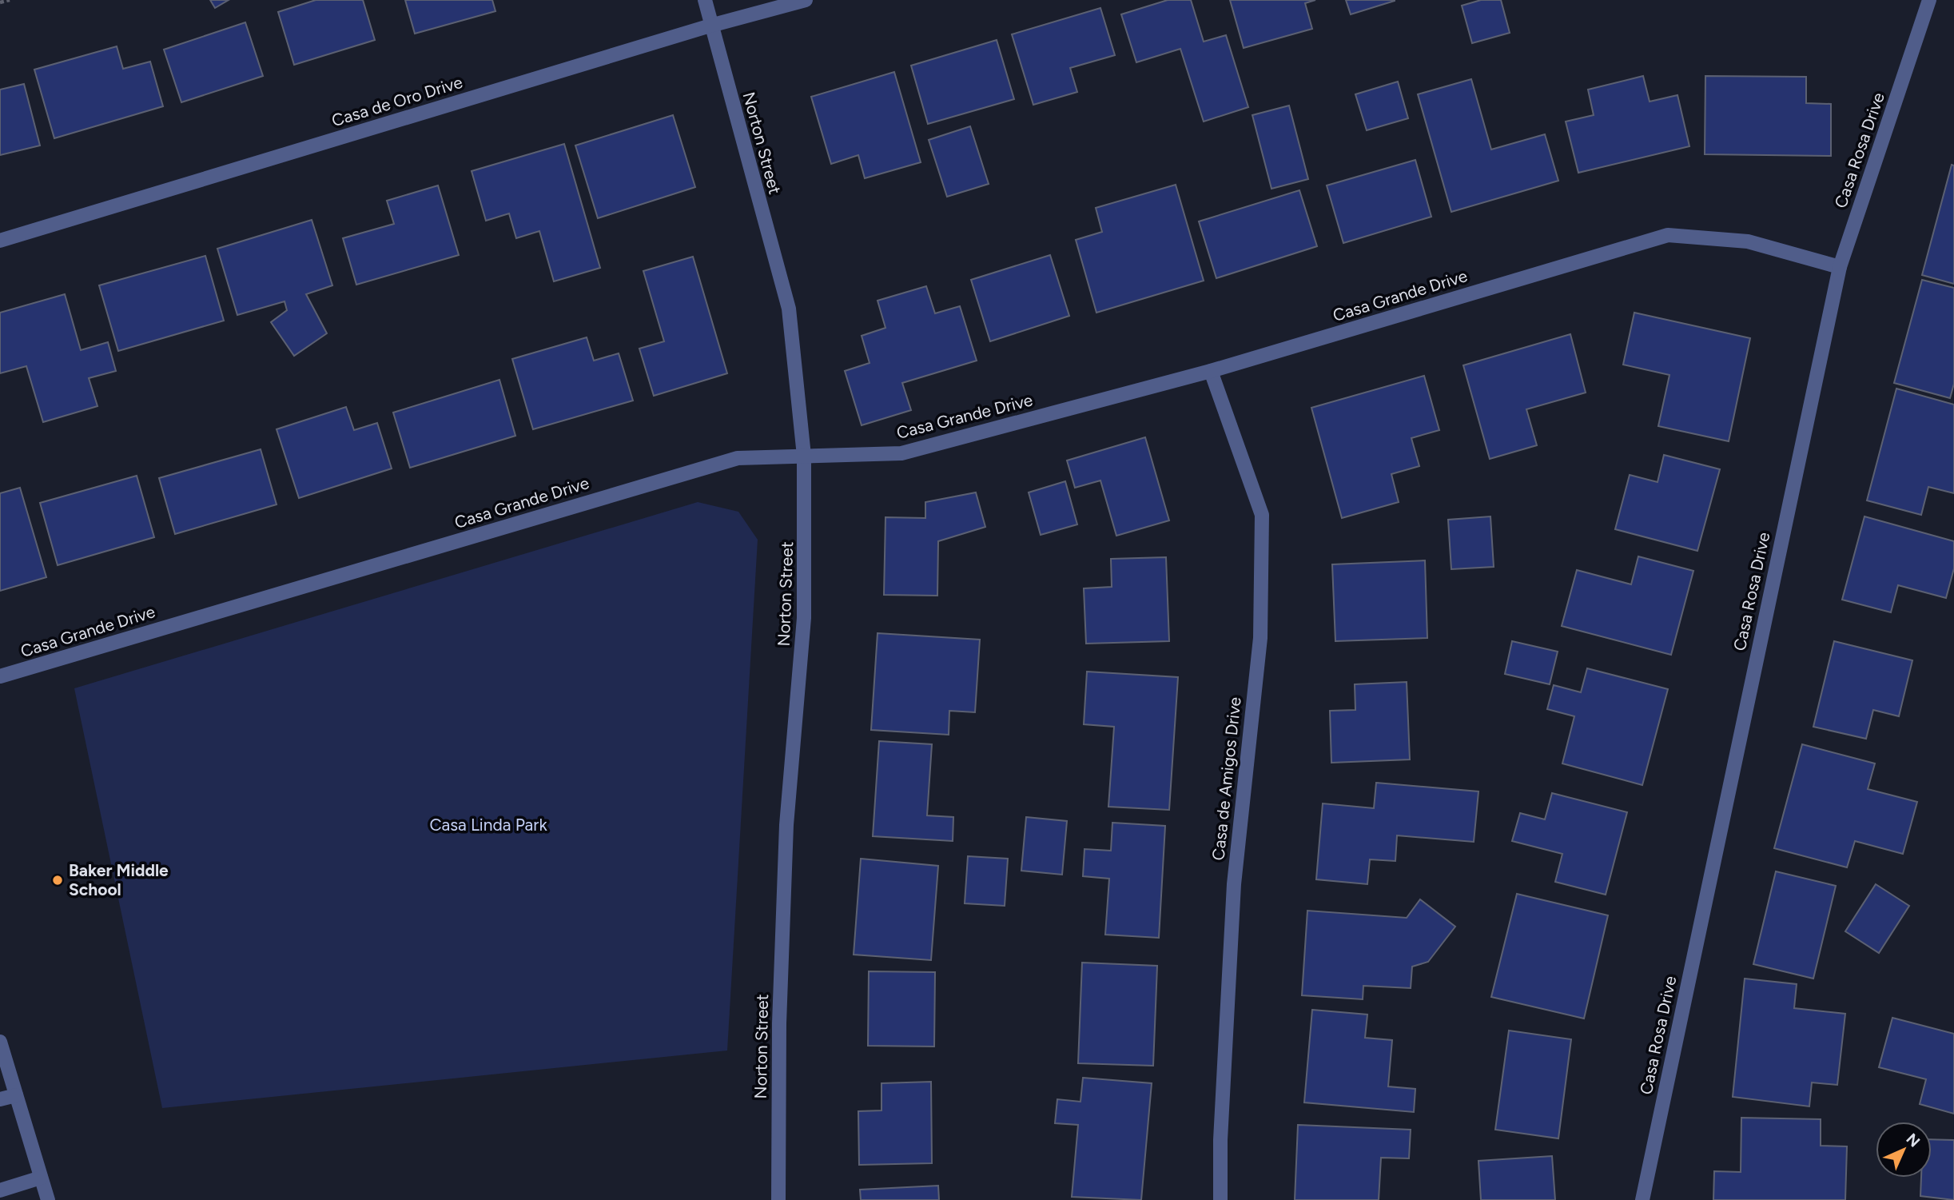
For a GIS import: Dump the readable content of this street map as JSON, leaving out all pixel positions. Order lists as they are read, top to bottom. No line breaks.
{"streets":{"street":["Casa de Oro Drive","Norton Street","Casa Rosa Drive","Casa Grande Drive","Casa de Amigos Drive"]},"crossings":[["Casa de Oro Drive","Norton Street"],["Norton Street","Casa Grande Drive"],["Casa Rosa Drive","Casa Grande Drive"],["Casa Grande Drive","Casa de Amigos Drive"]],"parks":["Casa Linda Park"],"places":["Baker Middle School"],"north":"top right"}
